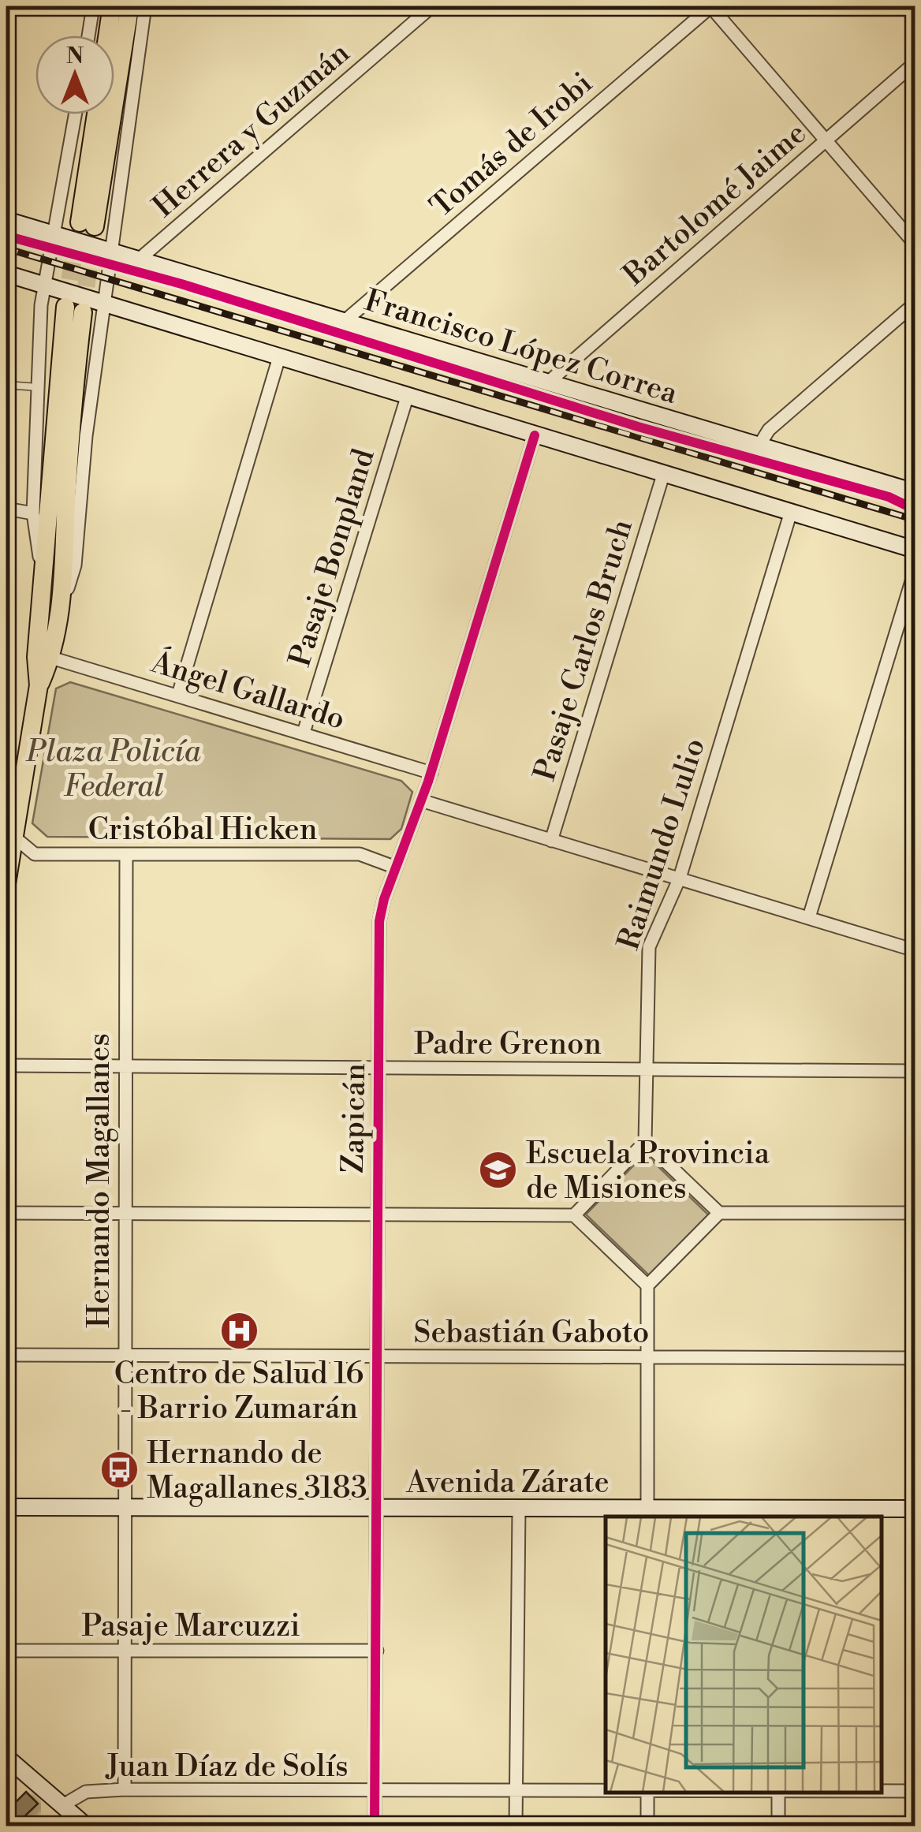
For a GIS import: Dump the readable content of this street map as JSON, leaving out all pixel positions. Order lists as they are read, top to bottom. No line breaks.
{"streets":{"main road":["Francisco López Correa","Avenida Zárate"],"street":["Herrera y Guzmán","Tomás de Irobi","Bartolomé Jaime","Pasaje Bonpland","Pasaje Carlos Bruch","Ángel Gallardo","Cristóbal Hicken","Raimundo Lulio","Padre Grenon","Zapicán","Hernando Magallanes","Sebastián Gaboto","Pasaje Marcuzzi","Juan Díaz de Solís"]},"crossings":[["Herrera y Guzmán","Francisco López Correa"],["Tomás de Irobi","Francisco López Correa"],["Bartolomé Jaime","Francisco López Correa"],["Pasaje Bonpland","Ángel Gallardo"],["Ángel Gallardo","Zapicán"],["Cristóbal Hicken","Zapicán"],["Cristóbal Hicken","Hernando Magallanes"],["Raimundo Lulio","Padre Grenon"],["Padre Grenon","Zapicán"],["Padre Grenon","Hernando Magallanes"],["Zapicán","Sebastián Gaboto"],["Zapicán","Avenida Zárate"],["Zapicán","Pasaje Marcuzzi"],["Zapicán","Juan Díaz de Solís"],["Hernando Magallanes","Sebastián Gaboto"],["Hernando Magallanes","Avenida Zárate"],["Hernando Magallanes","Pasaje Marcuzzi"],["Hernando Magallanes","Juan Díaz de Solís"]],"parks":["Plaza Policía Federal"],"places":{"school or university":["Escuela Provincia de Misiones"],"hospital":["Centro de Salud 16 - Barrio Zumarán"],"bus stop":["Hernando de Magallanes 3183"]},"north":"top"}
